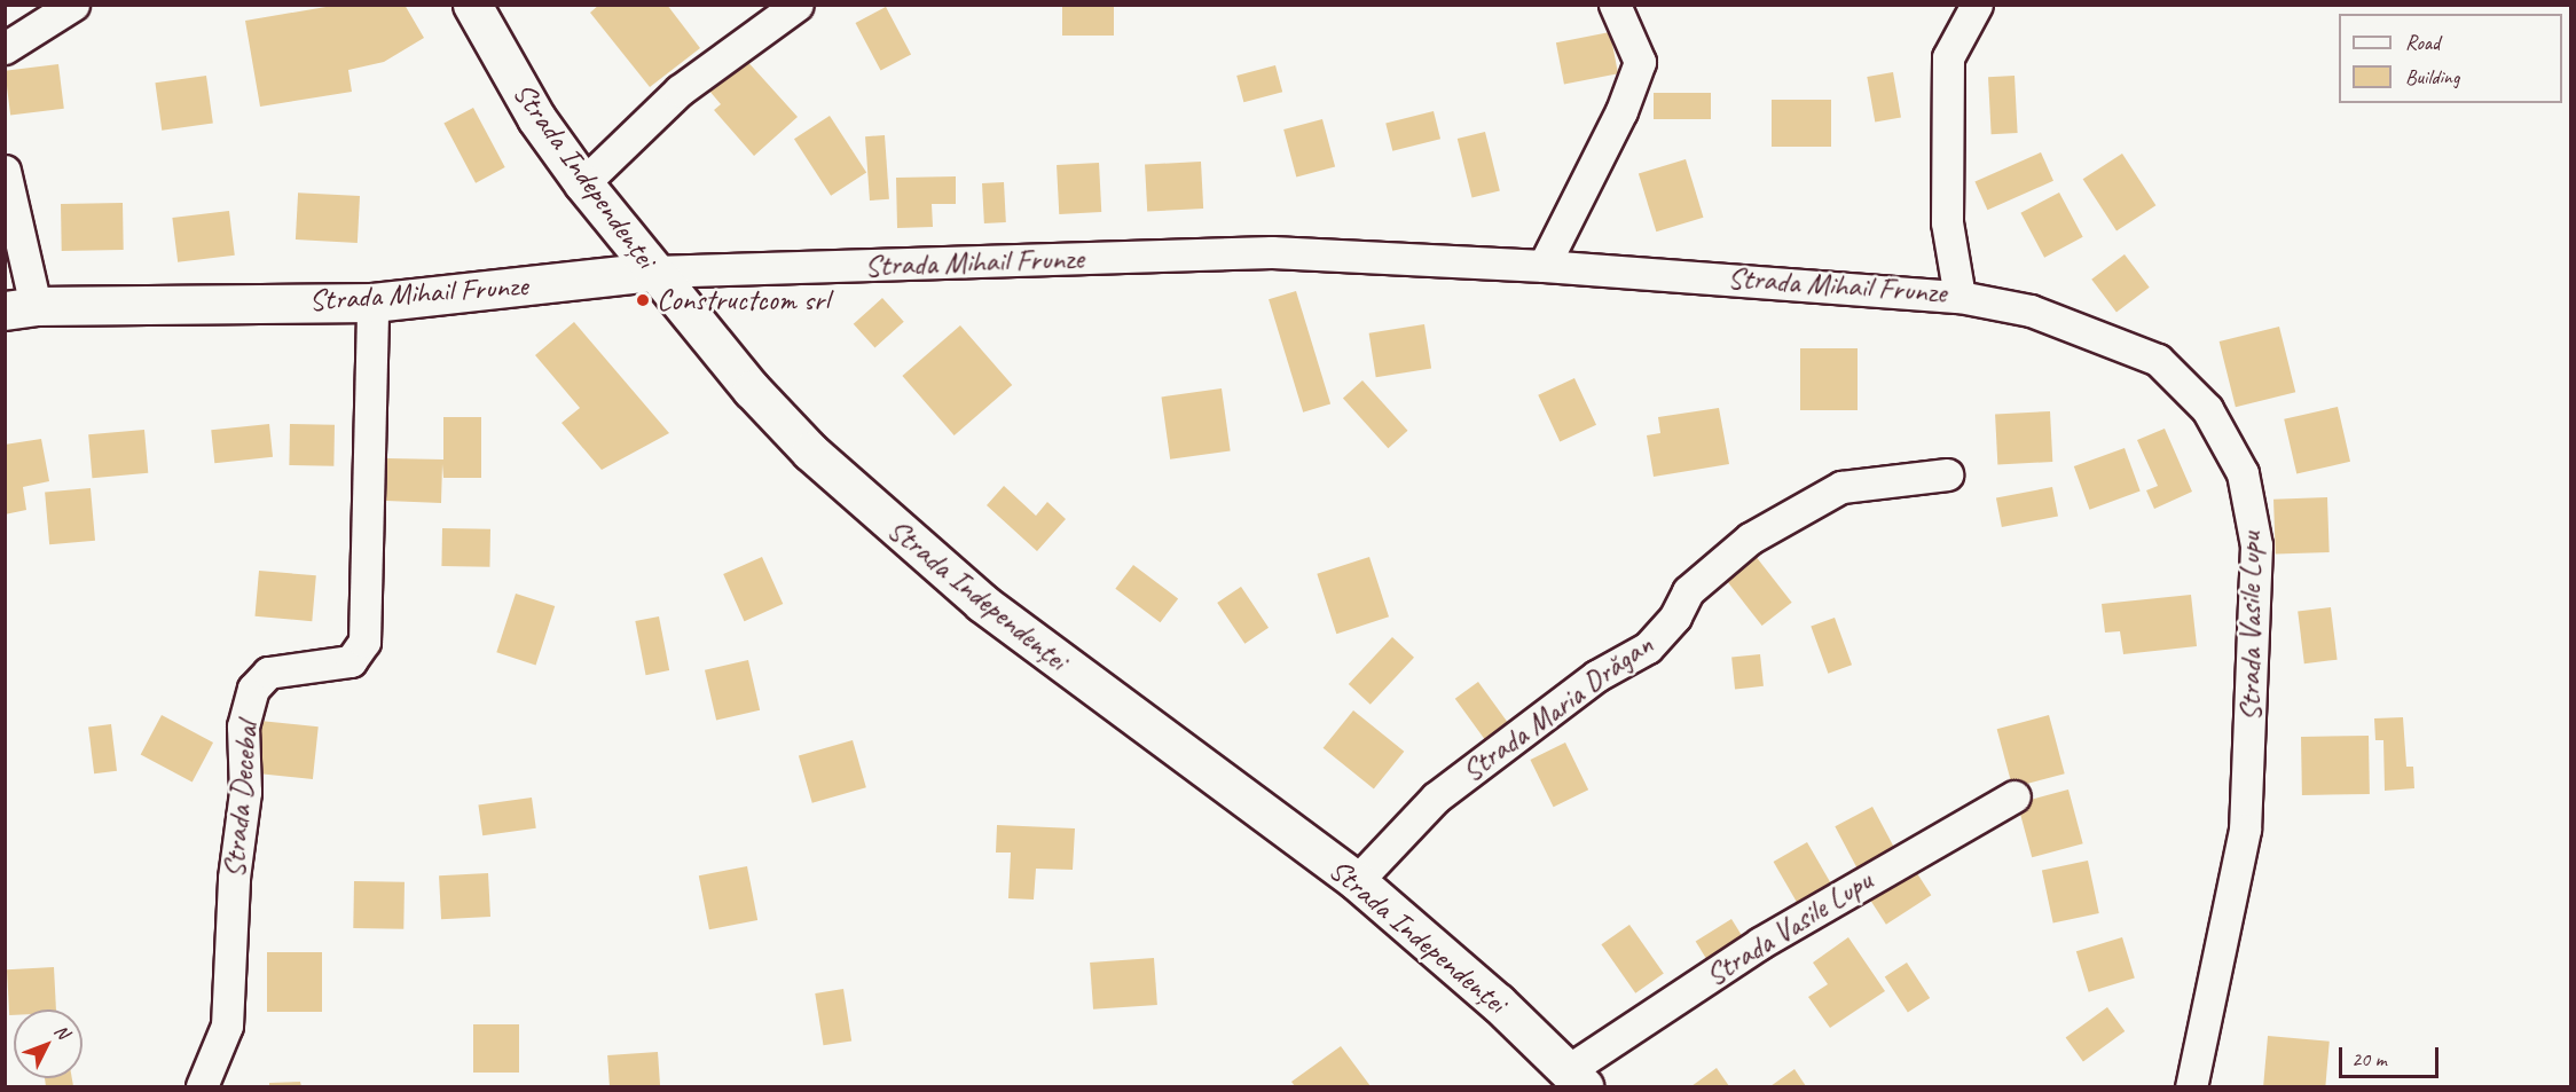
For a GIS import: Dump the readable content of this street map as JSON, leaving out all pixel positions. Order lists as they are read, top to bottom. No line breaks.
{"streets":{"main road":["Strada Independenței","Strada Mihail Frunze"],"street":["Strada Vasile Lupu","Strada Maria Drăgan","Strada Decebal"]},"crossings":[["Strada Independenței","Strada Mihail Frunze"],["Strada Independenței","Strada Vasile Lupu"],["Strada Independenței","Strada Maria Drăgan"],["Strada Mihail Frunze","Strada Vasile Lupu"],["Strada Mihail Frunze","Strada Decebal"]],"places":["Constructcom srl"],"legend":["Road","Building"],"scale_bar":"20 m","north":"top right"}
